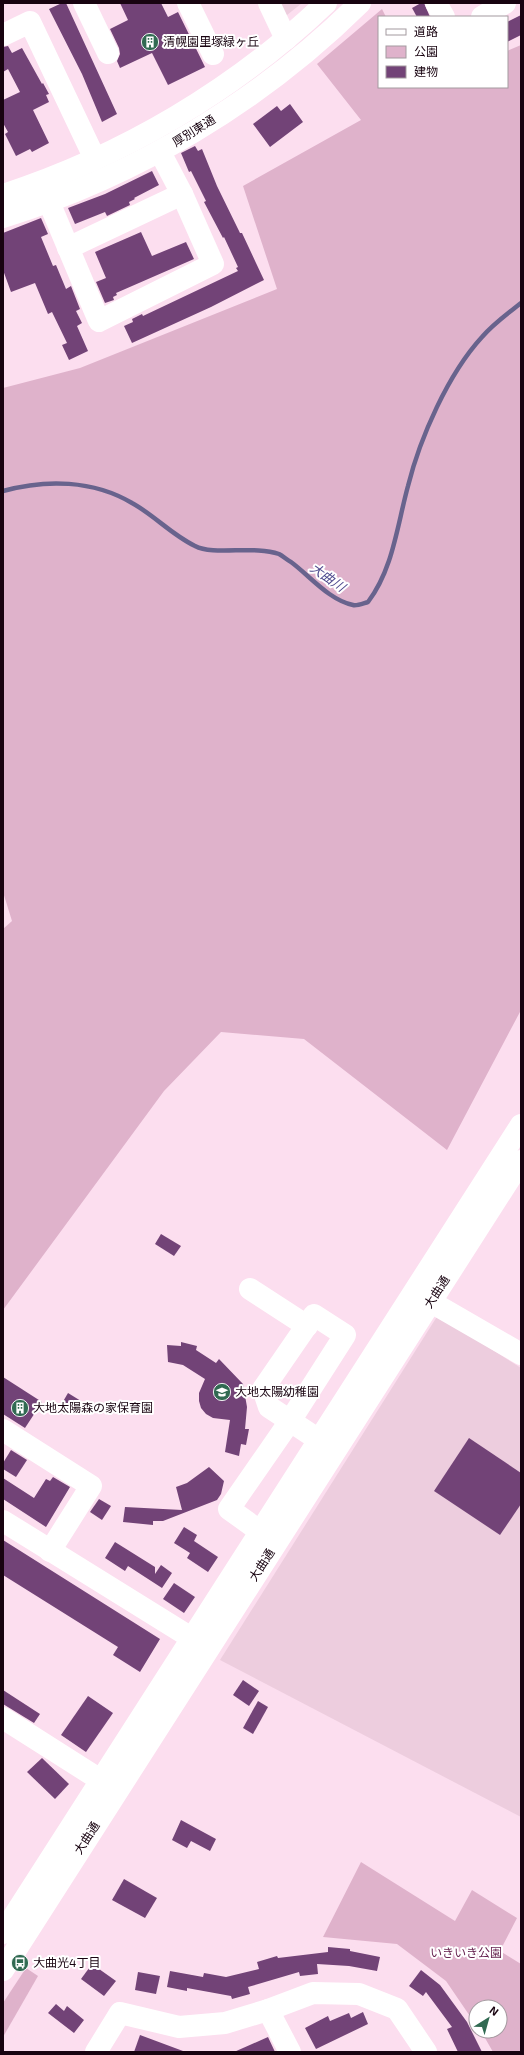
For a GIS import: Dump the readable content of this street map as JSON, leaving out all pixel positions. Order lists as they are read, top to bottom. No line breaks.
{"streets":{"street":["厚別東通","大曲通"]},"water":["大曲川"],"parks":["いきいき公園"],"places":{"building":["清幌園里塚緑ヶ丘","大地太陽森の家保育園"],"school or university":["大地太陽幼稚園"],"bus stop":["大曲光4丁目"]},"legend":["道路","公園","建物"],"north":"top right"}
